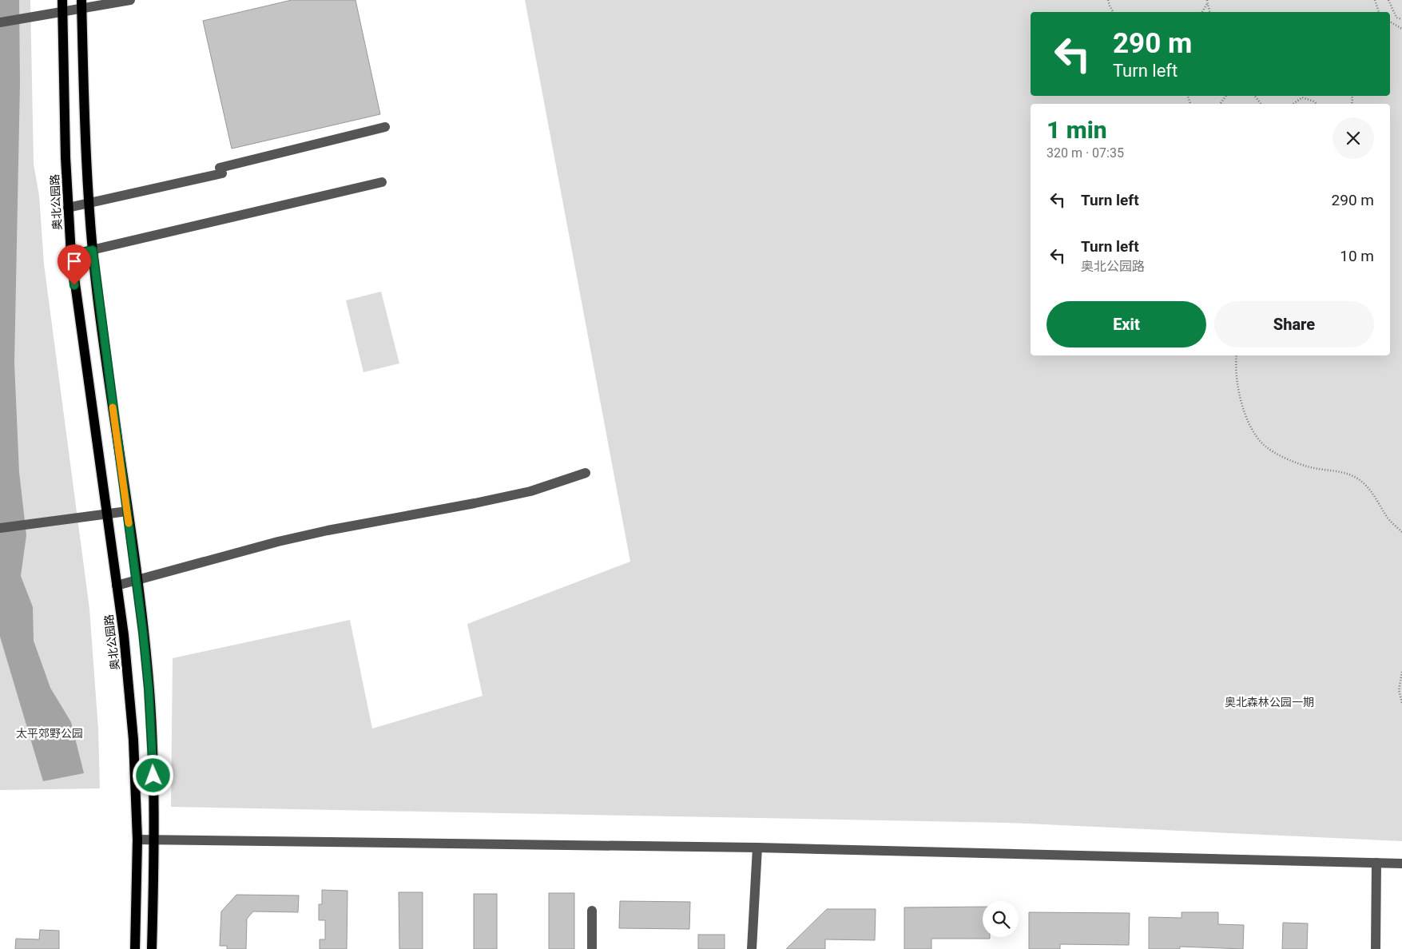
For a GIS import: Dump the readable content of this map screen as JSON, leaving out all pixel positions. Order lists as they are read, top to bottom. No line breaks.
{"streets":{"main road":["奥北公园路"]},"parks":["奥北森林公园一期","太平郊野公园"],"page":{"turn":["290 m","Turn left"],"heading":["1 min","320 m · 07:35"],"list":[{"name":"Turn left","value":"290 m"},{"name":"Turn left","note":"奥北公园路","value":"10 m"}],"buttons":["Exit","Share"]}}
